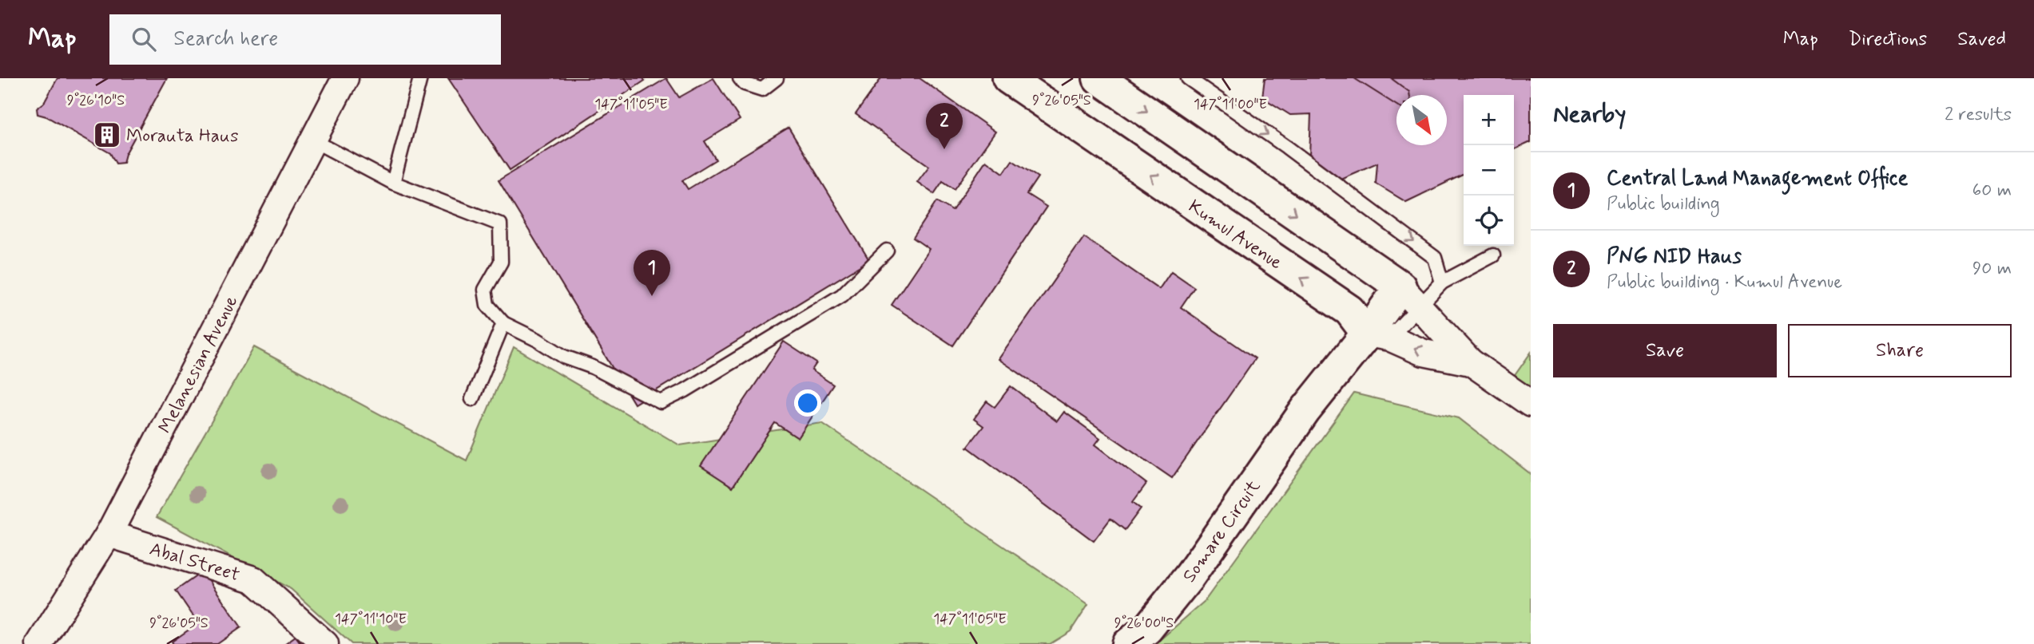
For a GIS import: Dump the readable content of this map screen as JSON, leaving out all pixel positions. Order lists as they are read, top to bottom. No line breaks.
{"streets":{"street":["Kumul Avenue","Melanesian Avenue","Somare Circuit","Abal Street"]},"crossings":[["Kumul Avenue","Somare Circuit"],["Melanesian Avenue","Abal Street"]],"places":{"building":["Morauta Haus"]},"north":"bottom right","page":{"header":"Map","search":"Search here","nav":["Map","Directions","Saved"],"heading":["Nearby","2 results"],"map_buttons":["+","−"],"pins":["2","1"],"list":[{"mark":"1","name":"Central Land Management Office","note":"Public building","value":"60 m"},{"mark":"2","name":"PNG NID Haus","note":"Public building · Kumul Avenue","value":"90 m"}],"buttons":["Save","Share"]},"coordinates":["9°26'10\"S","9°26'05\"S","147°11'05\"E","147°11'00\"E","147°11'10\"E","9°26'00\"S"]}
